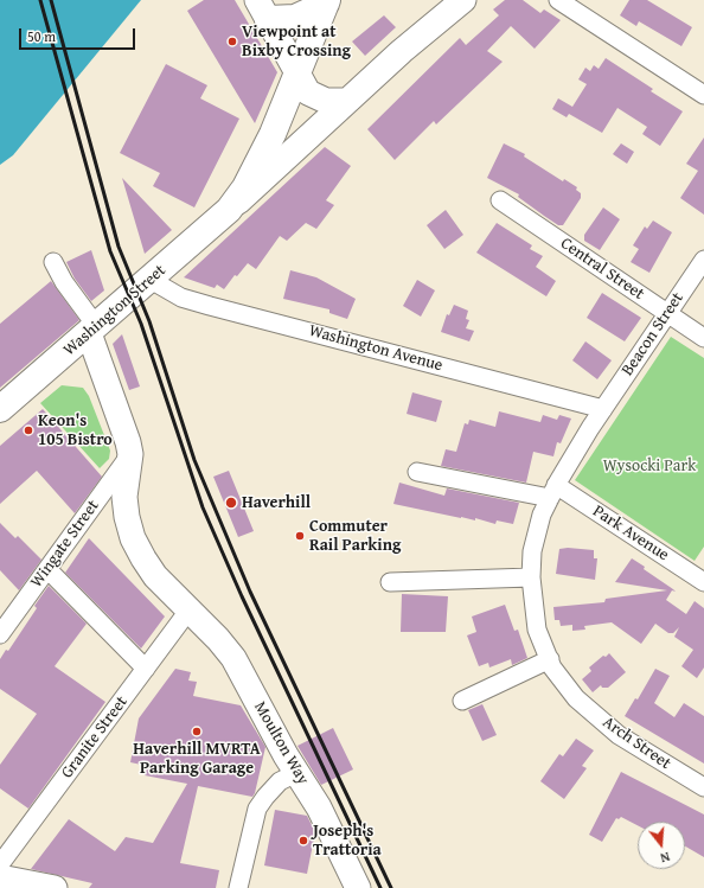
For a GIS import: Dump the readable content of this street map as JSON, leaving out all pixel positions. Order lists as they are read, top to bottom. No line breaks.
{"streets":{"main road":["Washington Street","Moulton Way"],"street":["Central Street","Beacon Street","Washington Avenue","Park Avenue","Wingate Street","Granite Street","Arch Street"]},"crossings":[["Central Street","Beacon Street"],["Washington Street","Washington Avenue"],["Beacon Street","Washington Avenue"],["Beacon Street","Arch Street"],["Washington Avenue","Arch Street"],["Park Avenue","Arch Street"],["Wingate Street","Moulton Way"],["Granite Street","Moulton Way"]],"parks":["Wysocki Park"],"places":["Viewpoint at Bixby Crossing","Keon's 105 Bistro","Haverhill","Commuter Rail Parking","Haverhill MVRTA Parking Garage","Joseph's Trattoria"],"scale_bar":"50 m","north":"bottom"}
